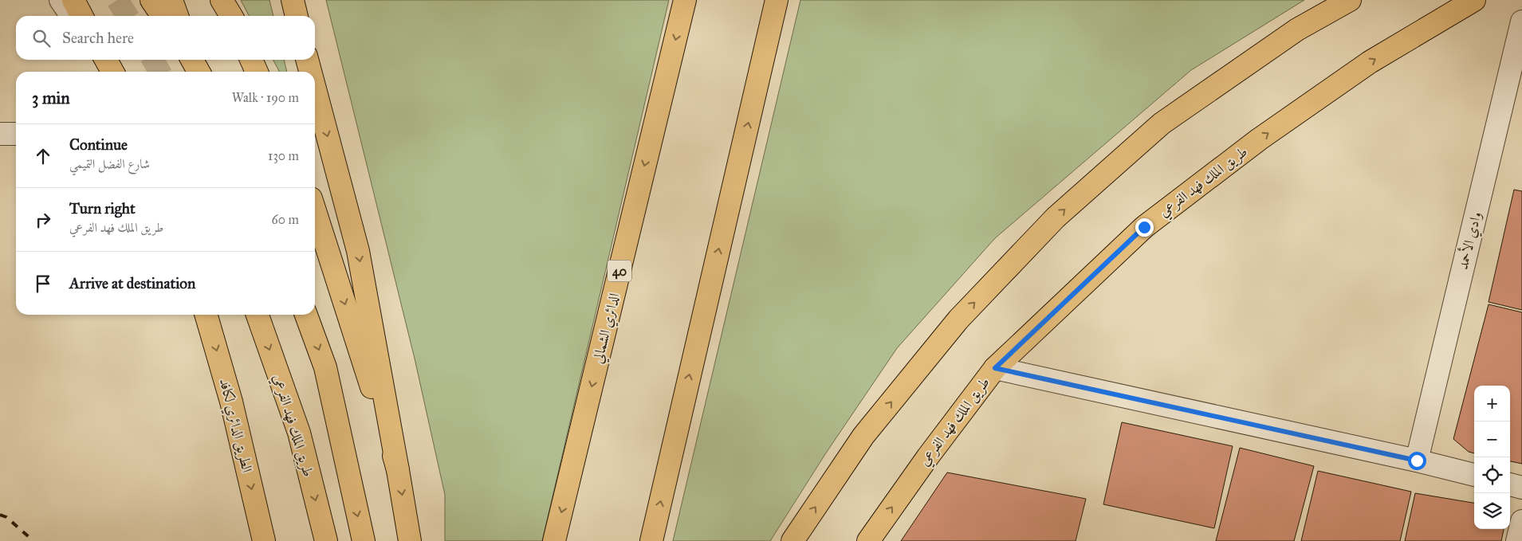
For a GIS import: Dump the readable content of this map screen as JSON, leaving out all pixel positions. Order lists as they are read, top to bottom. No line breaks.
{"streets":{"main road":["طريق الملك فهد الفرعي","40","الدائري الشمالي","الطريق الدائري لكافد"],"street":["وادي الأحمد"]},"page":{"search":"Search here","heading":["3 min","Walk · 190 m"],"list":[["Continue","شارع الفضل التميمي","130 m"],["Turn right","طريق الملك فهد الفرعي","60 m"],"Arrive at destination"],"map_buttons":["+","−"]}}
